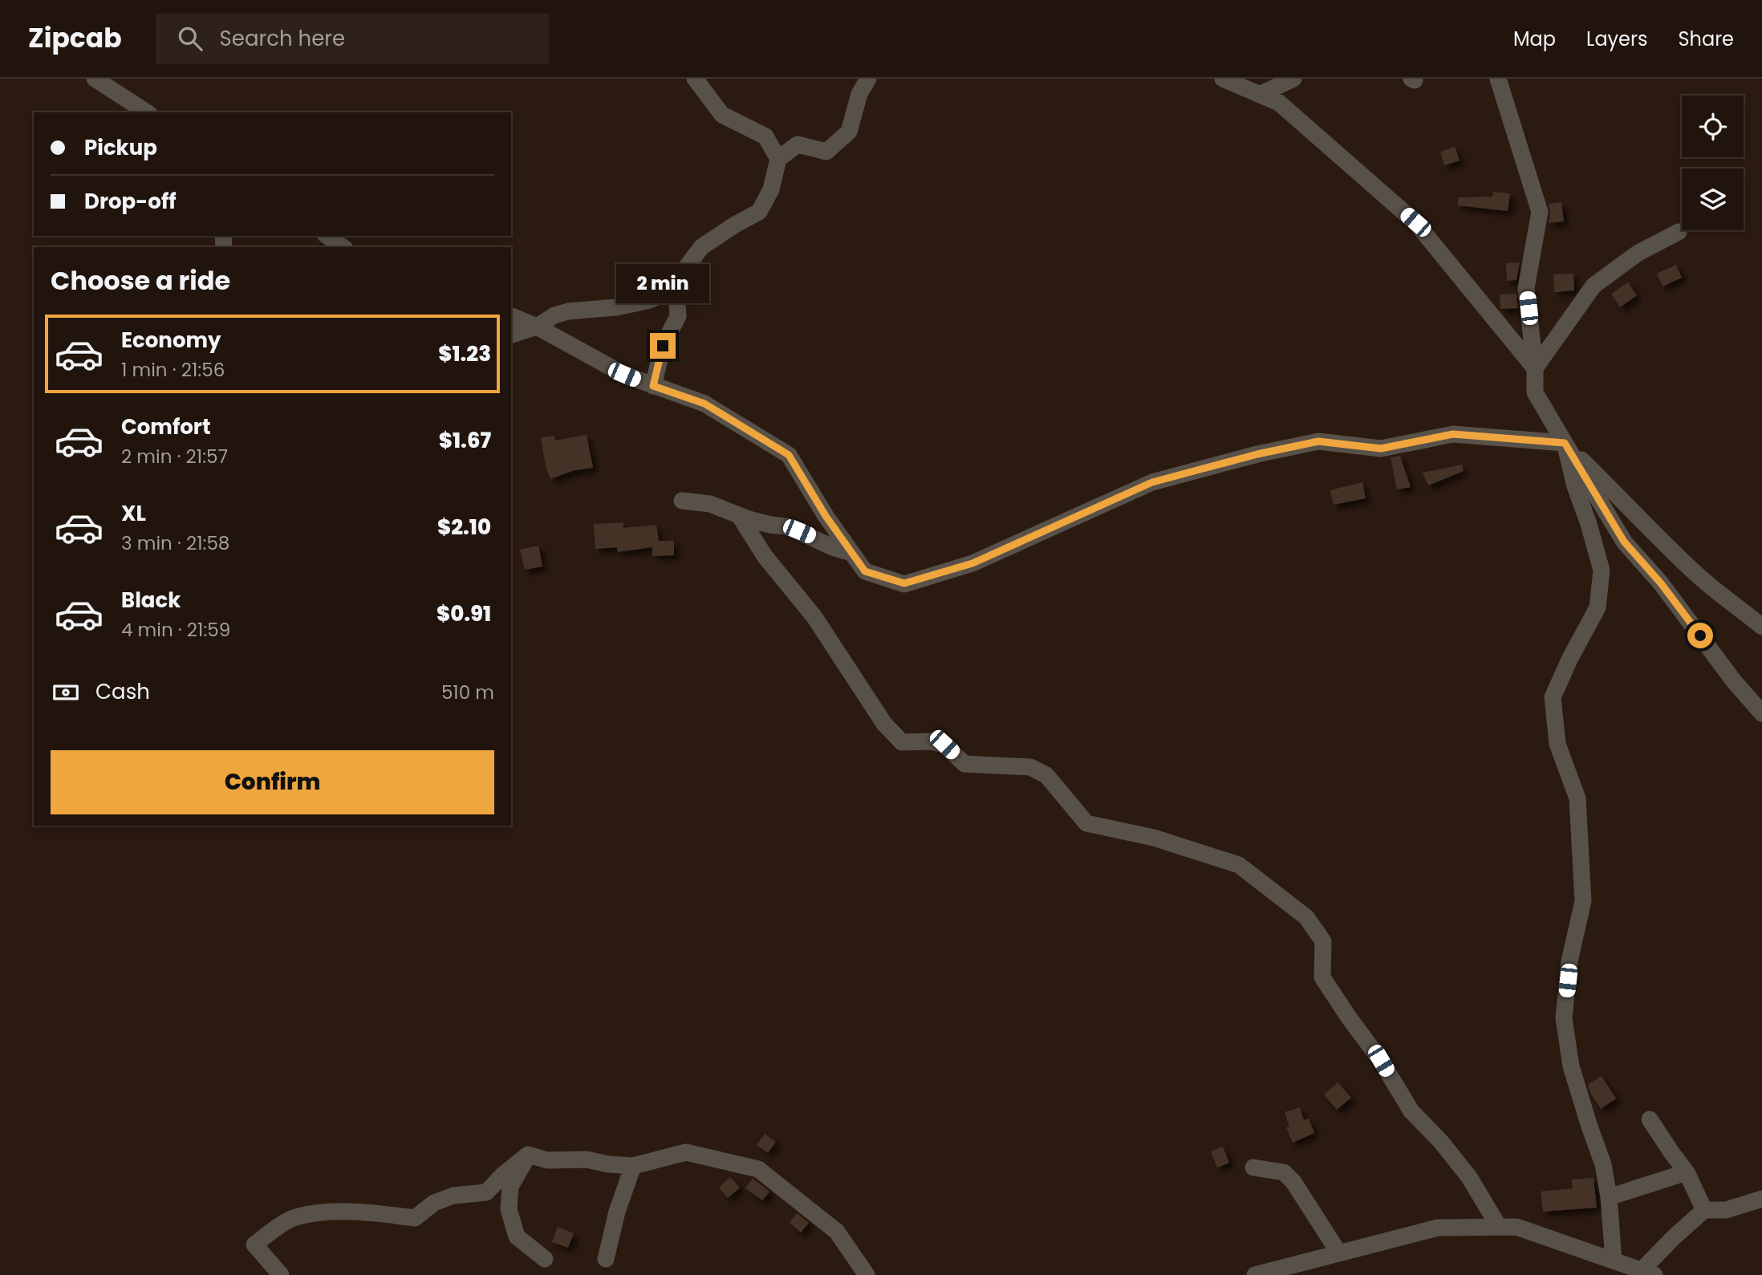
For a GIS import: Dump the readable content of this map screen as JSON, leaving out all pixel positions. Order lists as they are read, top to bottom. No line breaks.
{"page":{"header":"Zipcab","search":"Search here","nav":["Map","Layers","Share"],"banner":["Pickup","Drop-off"],"heading":"Choose a ride","bubble":"2 min","list":[{"name":"Economy","note":"1 min · 21:56","value":"$1.23"},{"name":"Comfort","note":"2 min · 21:57","value":"$1.67"},{"name":"XL","note":"3 min · 21:58","value":"$2.10"},{"name":"Black","note":"4 min · 21:59","value":"$0.91"}],"pay":["Cash","510 m"],"buttons":"Confirm"}}
